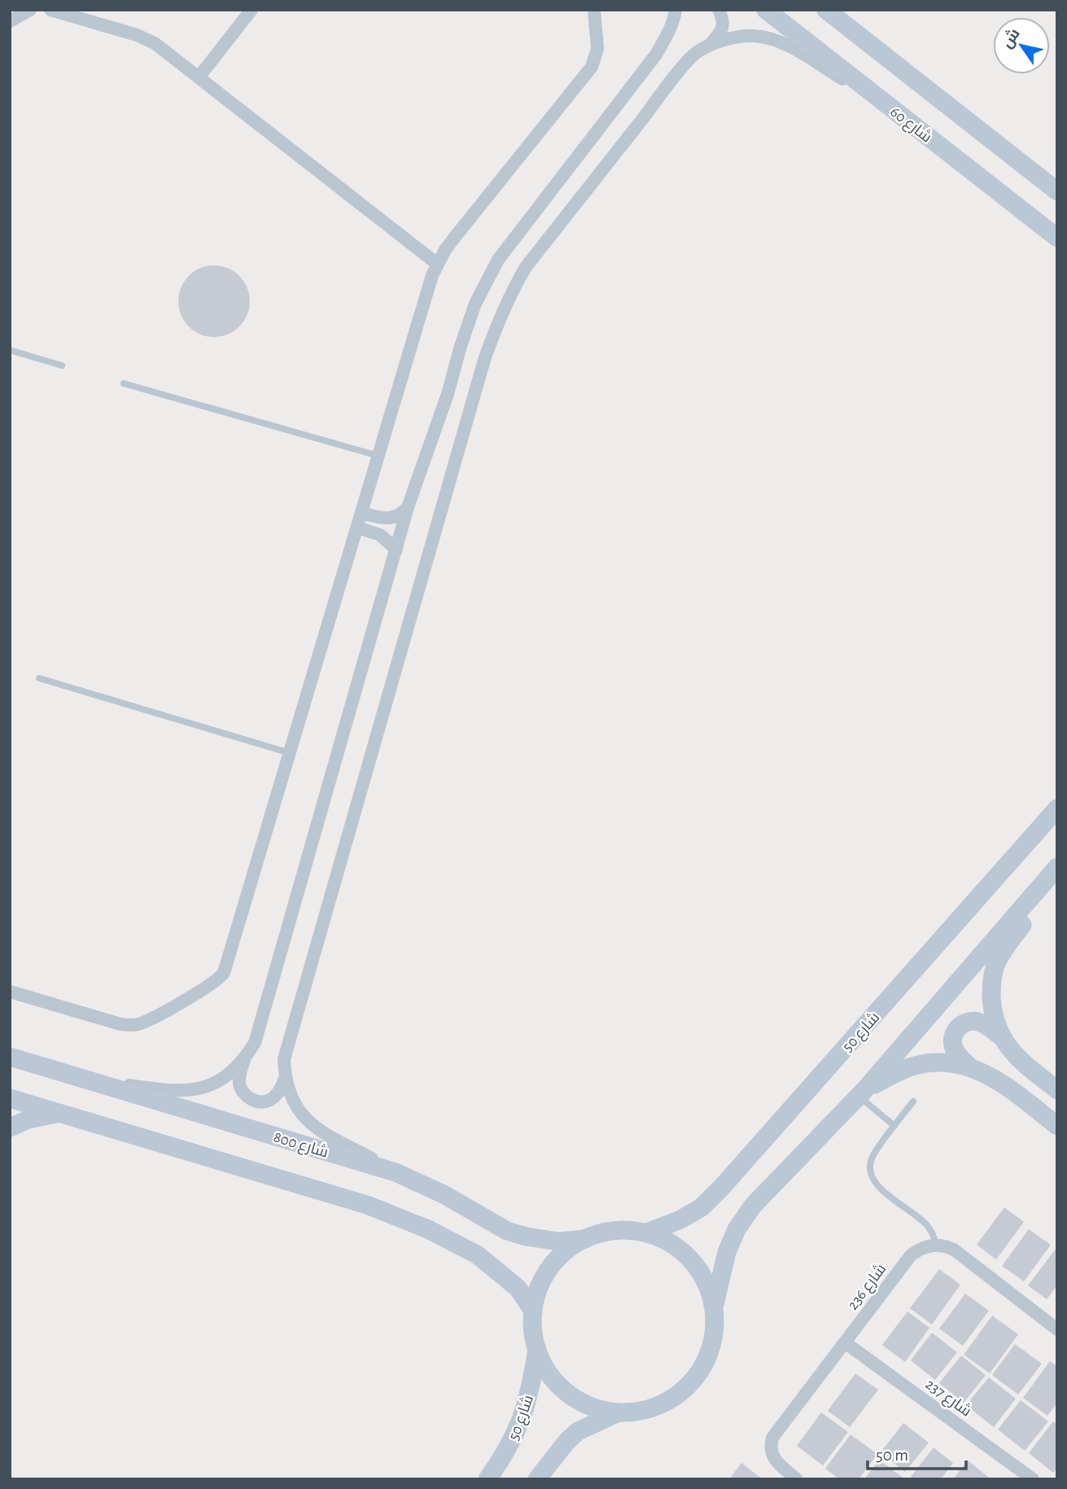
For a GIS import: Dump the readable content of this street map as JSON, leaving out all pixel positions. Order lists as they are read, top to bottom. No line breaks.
{"streets":{"main road":["شارع 60","شارع 50","شارع 800"],"street":["شارع 236","شارع 237"]},"crossings":[["شارع 50","شارع 800"],["شارع 236","شارع 237"]],"scale_bar":"50 m","north":"top left"}
